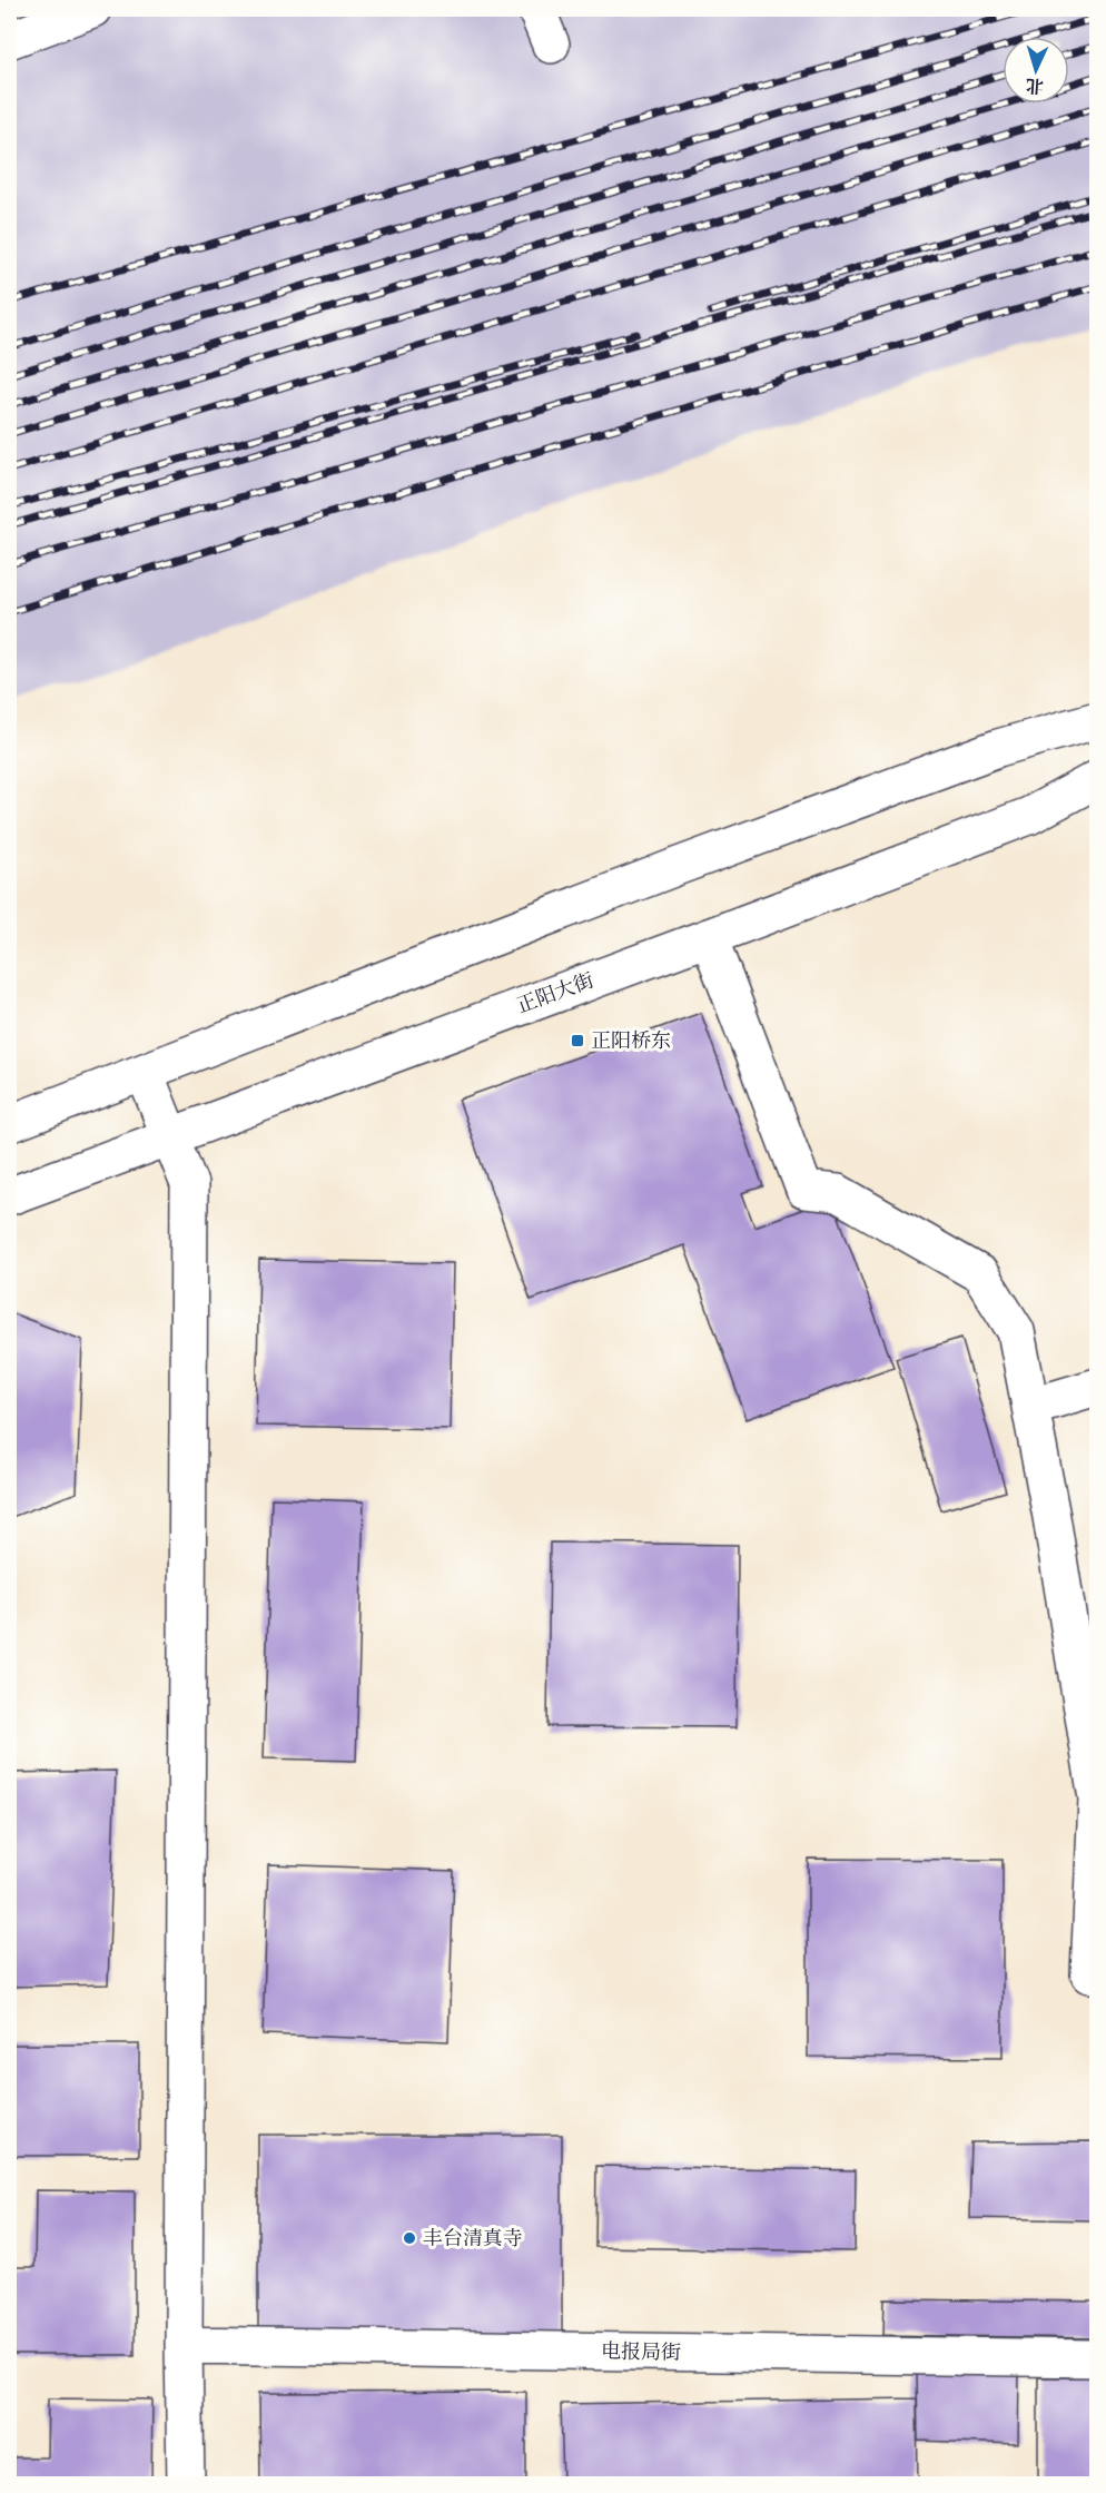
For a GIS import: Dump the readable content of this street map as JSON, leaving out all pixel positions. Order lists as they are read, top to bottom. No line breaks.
{"streets":{"street":["正阳大街","电报局街"]},"places":{"transit":["正阳桥东"],"other":["丰台清真寺"]},"north":"bottom"}
